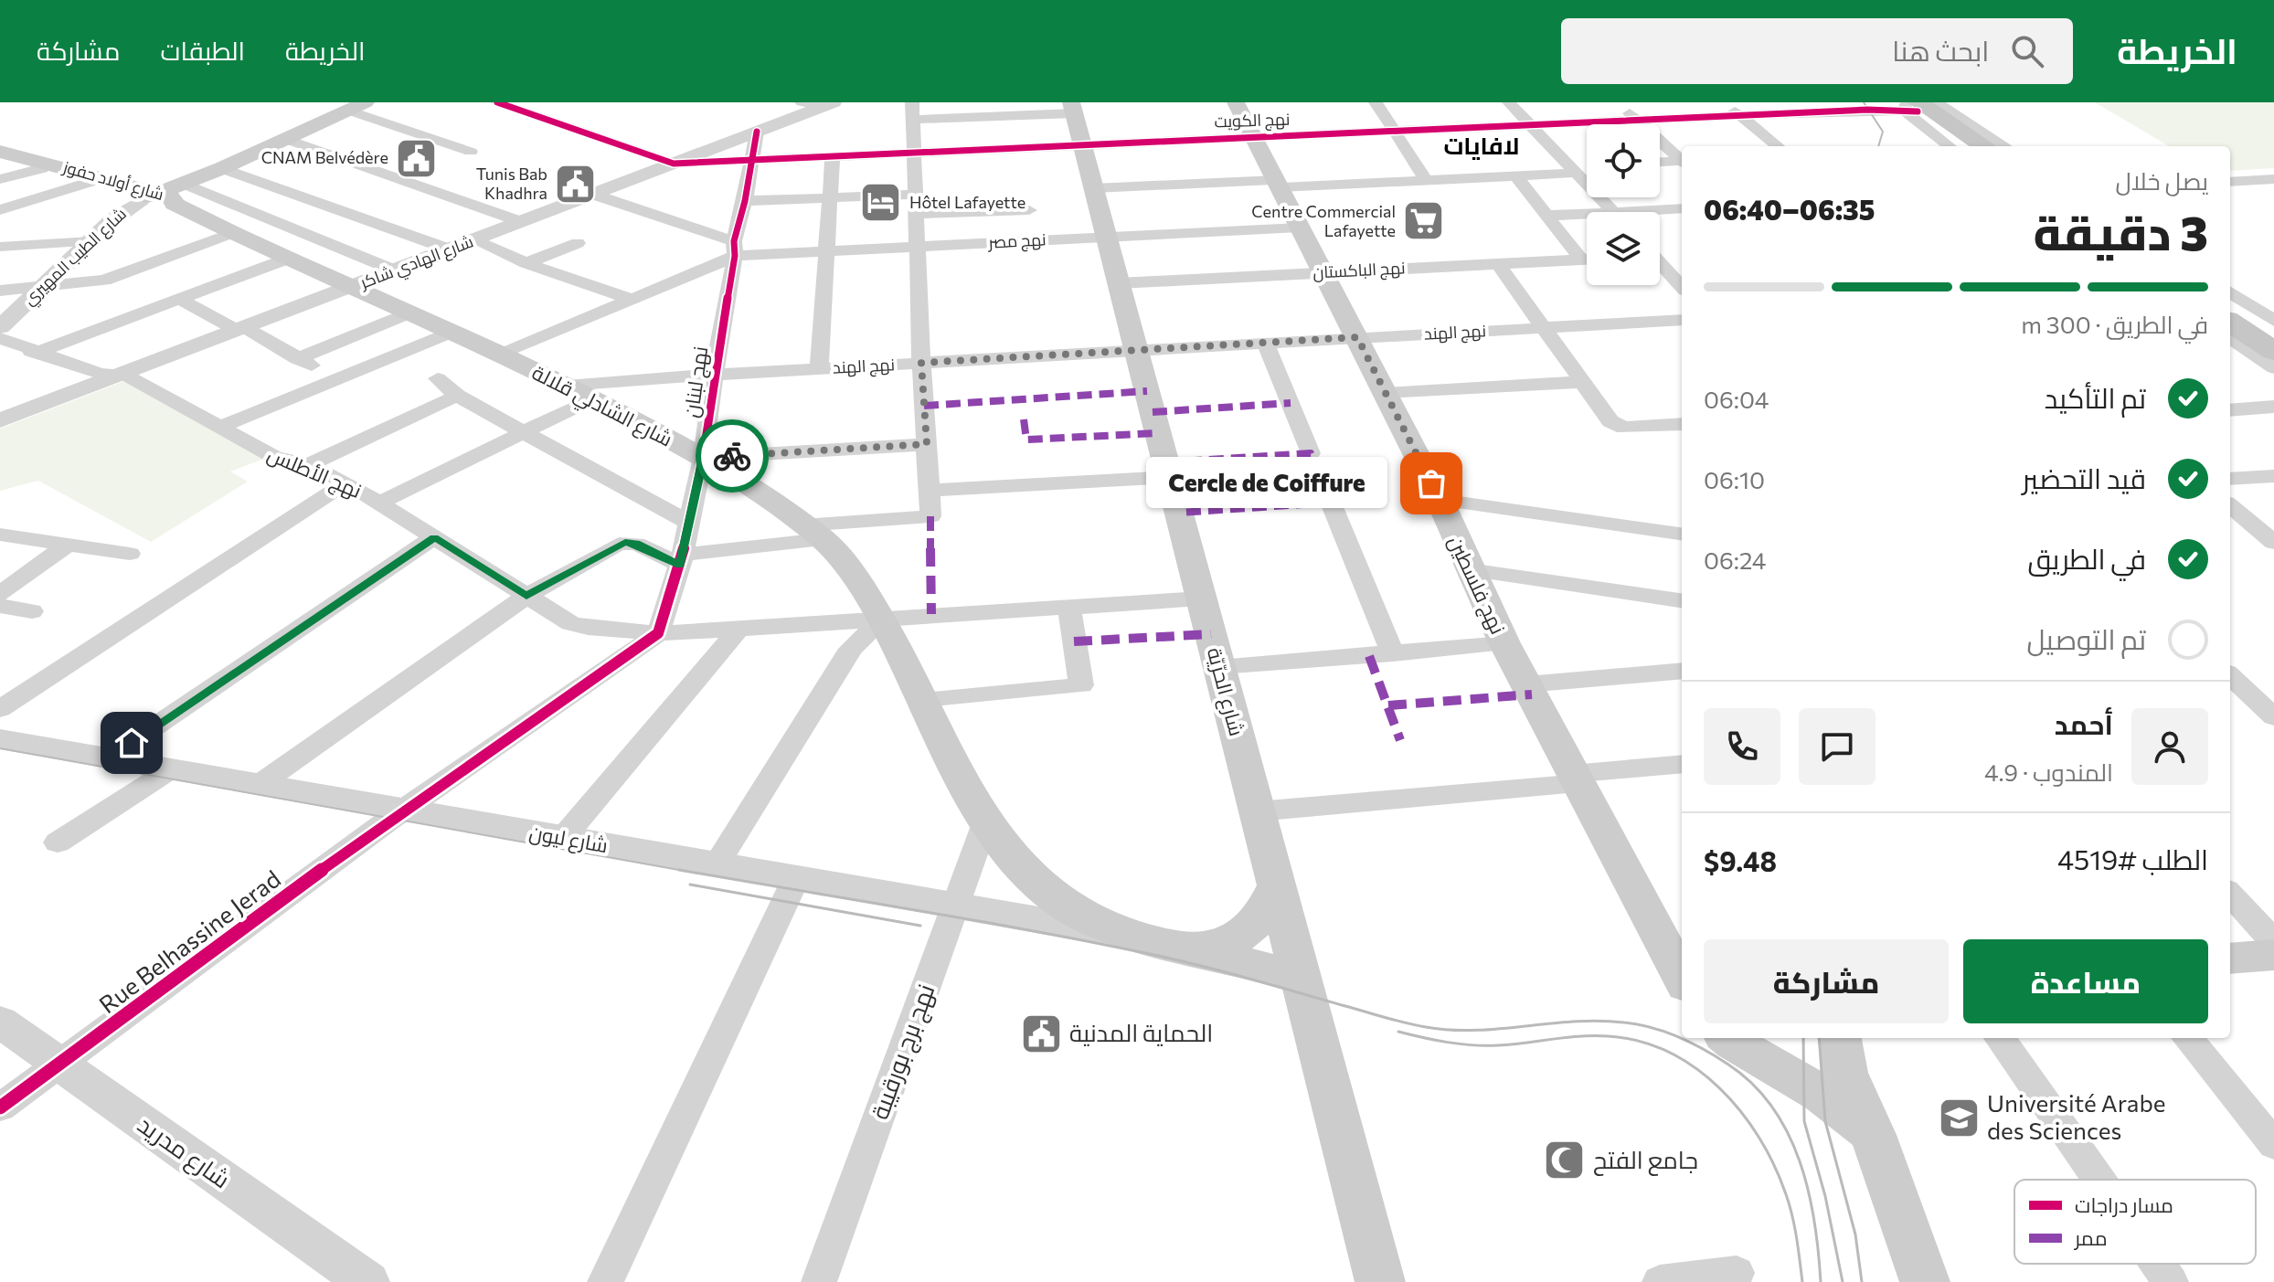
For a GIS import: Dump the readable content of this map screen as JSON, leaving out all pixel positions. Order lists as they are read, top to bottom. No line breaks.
{"streets":{"main road":["شارع أولاد حفوز","شارع الطيب المهيري","شارع الشادلي قلالة","نهج فلسطين","شارع الحرّيّة"],"street":["نهج الكويت","نهج مصر","شارع الهادي شاكر","نهج الباكستان","نهج الهند","نهج لبنان","نهج الأطلس","شارع ليون","Rue Belhassine Jerad","نهج برج بورقيبة","شارع مدريد"]},"crossings":[["نهج الكويت","شارع الهادي شاكر"],["نهج الكويت","نهج لبنان"],["نهج الكويت","نهج فلسطين"],["نهج الكويت","شارع الحرّيّة"],["شارع أولاد حفوز","شارع الطيب المهيري"],["شارع أولاد حفوز","شارع الشادلي قلالة"],["نهج مصر","نهج لبنان"],["نهج مصر","نهج فلسطين"],["نهج مصر","شارع الحرّيّة"],["شارع الطيب المهيري","شارع الشادلي قلالة"],["شارع الهادي شاكر","نهج لبنان"],["شارع الهادي شاكر","شارع الشادلي قلالة"],["شارع الهادي شاكر","نهج الأطلس"],["نهج الباكستان","نهج فلسطين"],["نهج الباكستان","شارع الحرّيّة"],["نهج الهند","نهج لبنان"],["نهج الهند","شارع الشادلي قلالة"],["نهج الهند","نهج فلسطين"],["نهج الهند","شارع الحرّيّة"],["نهج لبنان","شارع الشادلي قلالة"],["نهج لبنان","نهج الأطلس"],["شارع الشادلي قلالة","نهج الأطلس"],["شارع الشادلي قلالة","شارع الحرّيّة"],["شارع الشادلي قلالة","شارع ليون"],["شارع الشادلي قلالة","نهج برج بورقيبة"],["نهج الأطلس","شارع الحرّيّة"],["شارع ليون","Rue Belhassine Jerad"],["شارع ليون","نهج برج بورقيبة"],["Rue Belhassine Jerad","شارع مدريد"]],"districts":["لافايات"],"places":{"public building":["CNAM Belvédère","Tunis Bab Khadhra","الحماية المدنية"],"hotel":["Hôtel Lafayette"],"supermarket":["Centre Commercial Lafayette"],"other":["Cercle de Coiffure"],"school or university":["Université Arabe des Sciences"],"mosque":["جامع الفتح"]},"legend":["مسار دراجات","ممر"],"page":{"header":"الخريطة","search":"ابحث هنا","nav":["الخريطة","الطبقات","مشاركة"],"heading":["3 دقيقة","يصل خلال","06:35–06:40"],"panel":["أحمد","المندوب · 4.9","الطلب #4519","$9.48"],"bar":"في الطريق · 300 m","list":[["تم التأكيد","06:04"],["قيد التحضير","06:10"],["في الطريق","06:24"],"تم التوصيل"],"bubble":"Cercle de Coiffure","buttons":["مساعدة","مشاركة"]}}
